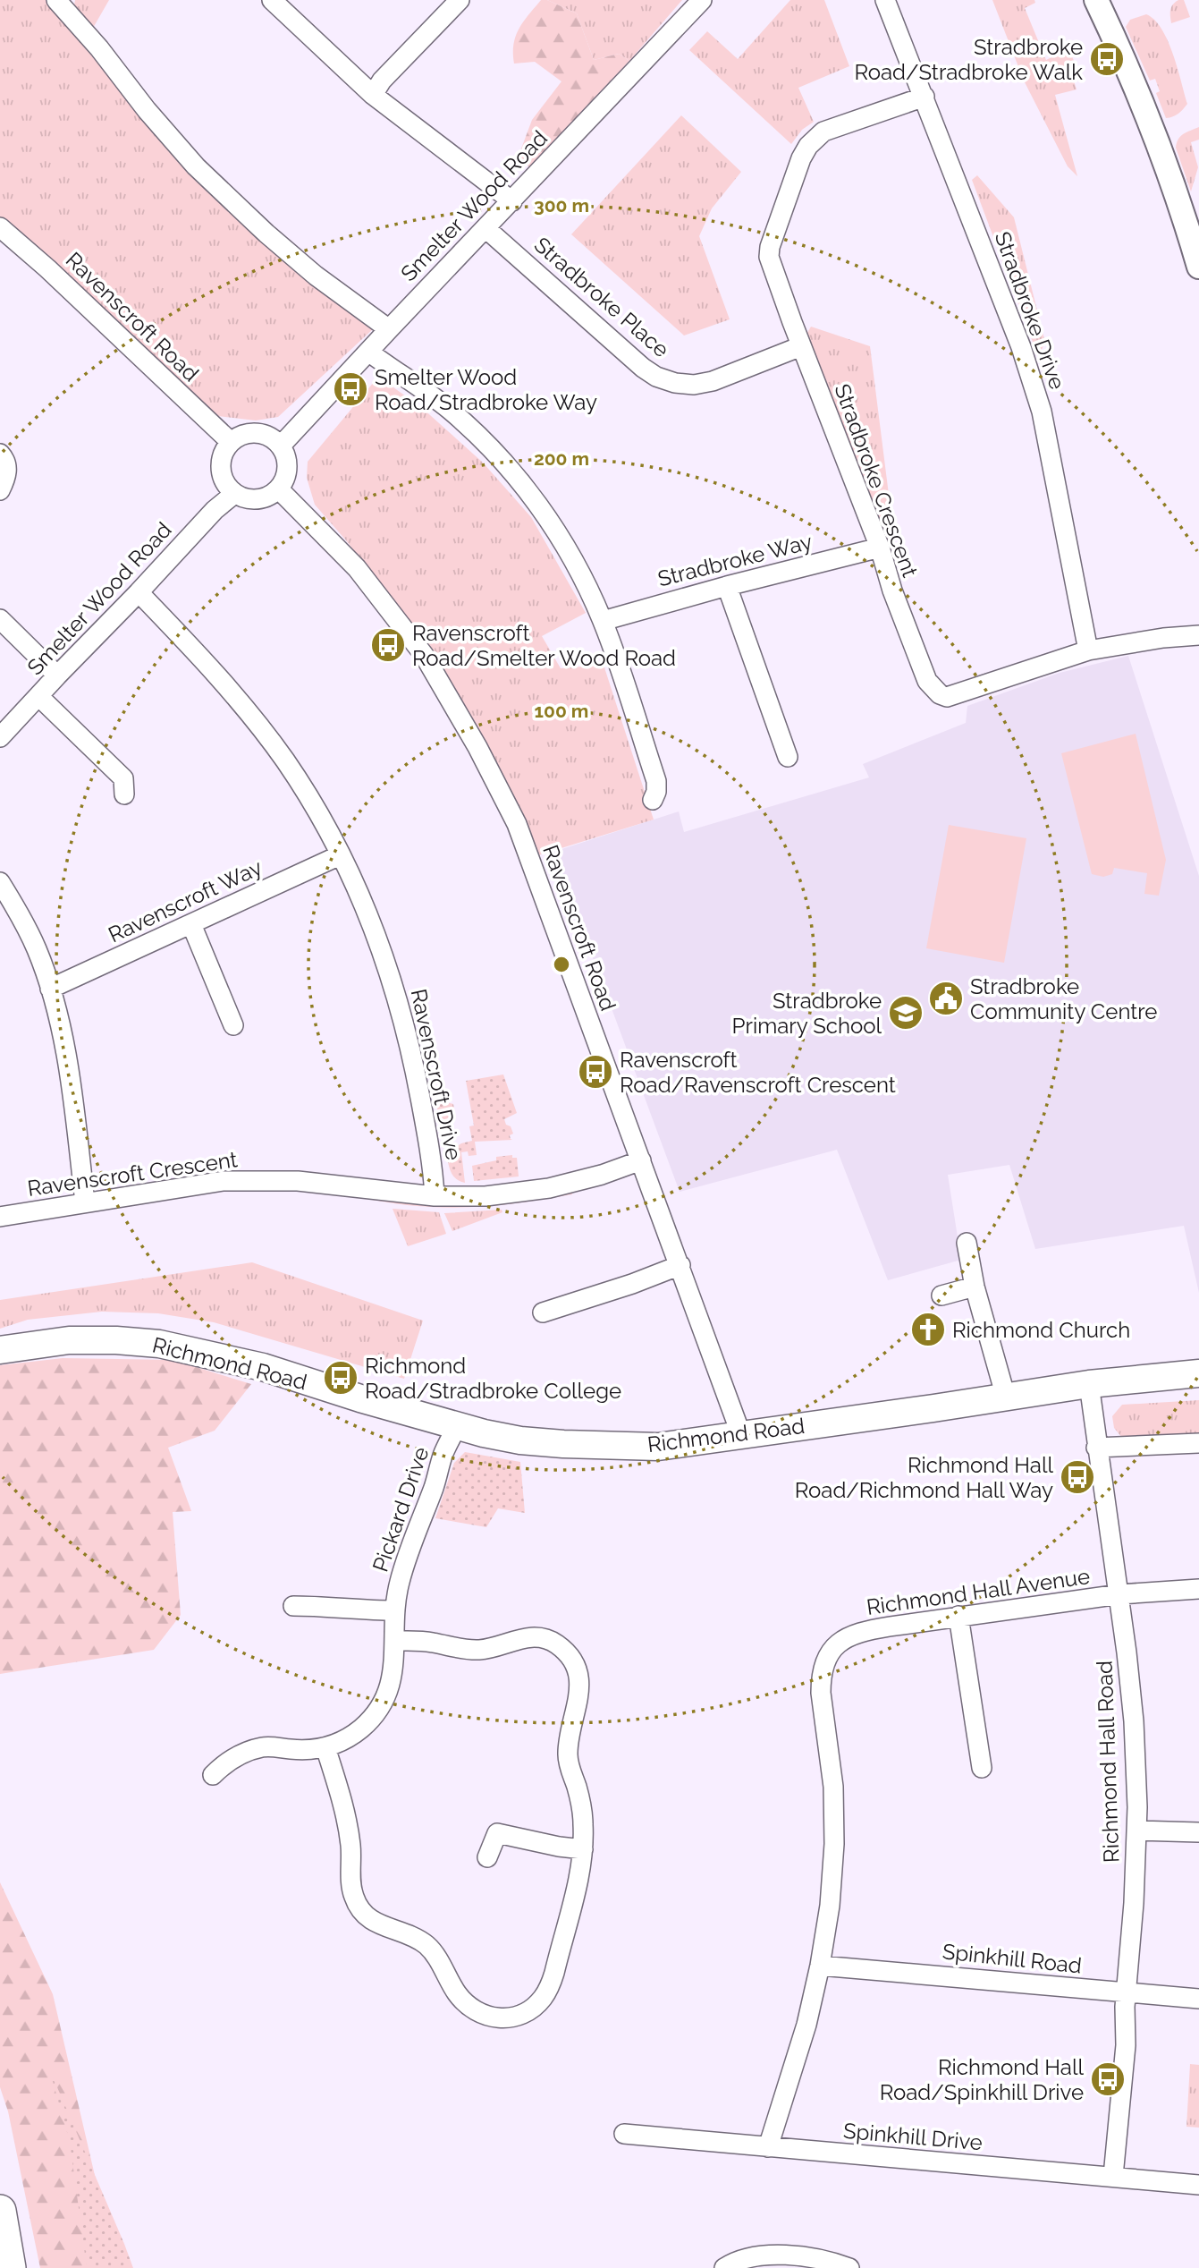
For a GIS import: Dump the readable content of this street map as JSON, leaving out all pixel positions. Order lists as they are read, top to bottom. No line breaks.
{"streets":{"main road":["Richmond Road"],"street":["Smelter Wood Road","Stradbroke Place","Stradbroke Drive","Ravenscroft Road","Stradbroke Crescent","Stradbroke Way","Ravenscroft Way","Ravenscroft Drive","Ravenscroft Crescent","Pickard Drive","Richmond Hall Avenue","Richmond Hall Road","Spinkhill Road","Spinkhill Drive"]},"crossings":[["Smelter Wood Road","Stradbroke Place"],["Smelter Wood Road","Ravenscroft Road"],["Smelter Wood Road","Ravenscroft Drive"],["Stradbroke Place","Stradbroke Crescent"],["Stradbroke Drive","Stradbroke Crescent"],["Ravenscroft Road","Ravenscroft Crescent"],["Ravenscroft Road","Richmond Road"],["Stradbroke Crescent","Stradbroke Way"],["Ravenscroft Way","Ravenscroft Drive"],["Ravenscroft Drive","Ravenscroft Crescent"],["Richmond Road","Pickard Drive"],["Richmond Road","Richmond Hall Road"],["Richmond Hall Avenue","Richmond Hall Road"],["Richmond Hall Avenue","Spinkhill Road"],["Richmond Hall Avenue","Spinkhill Drive"],["Richmond Hall Road","Spinkhill Road"],["Richmond Hall Road","Spinkhill Drive"]],"places":{"bus stop":["Stradbroke Road/Stradbroke Walk","Smelter Wood Road/Stradbroke Way","Ravenscroft Road/Smelter Wood Road","Ravenscroft Road/Ravenscroft Crescent","Richmond Road/Stradbroke College","Richmond Hall Road/Richmond Hall Way","Richmond Hall Road/Spinkhill Drive"],"public building":["Stradbroke Community Centre"],"school or university":["Stradbroke Primary School"],"church":["Richmond Church"]},"rings":["300 m","200 m","100 m"]}
